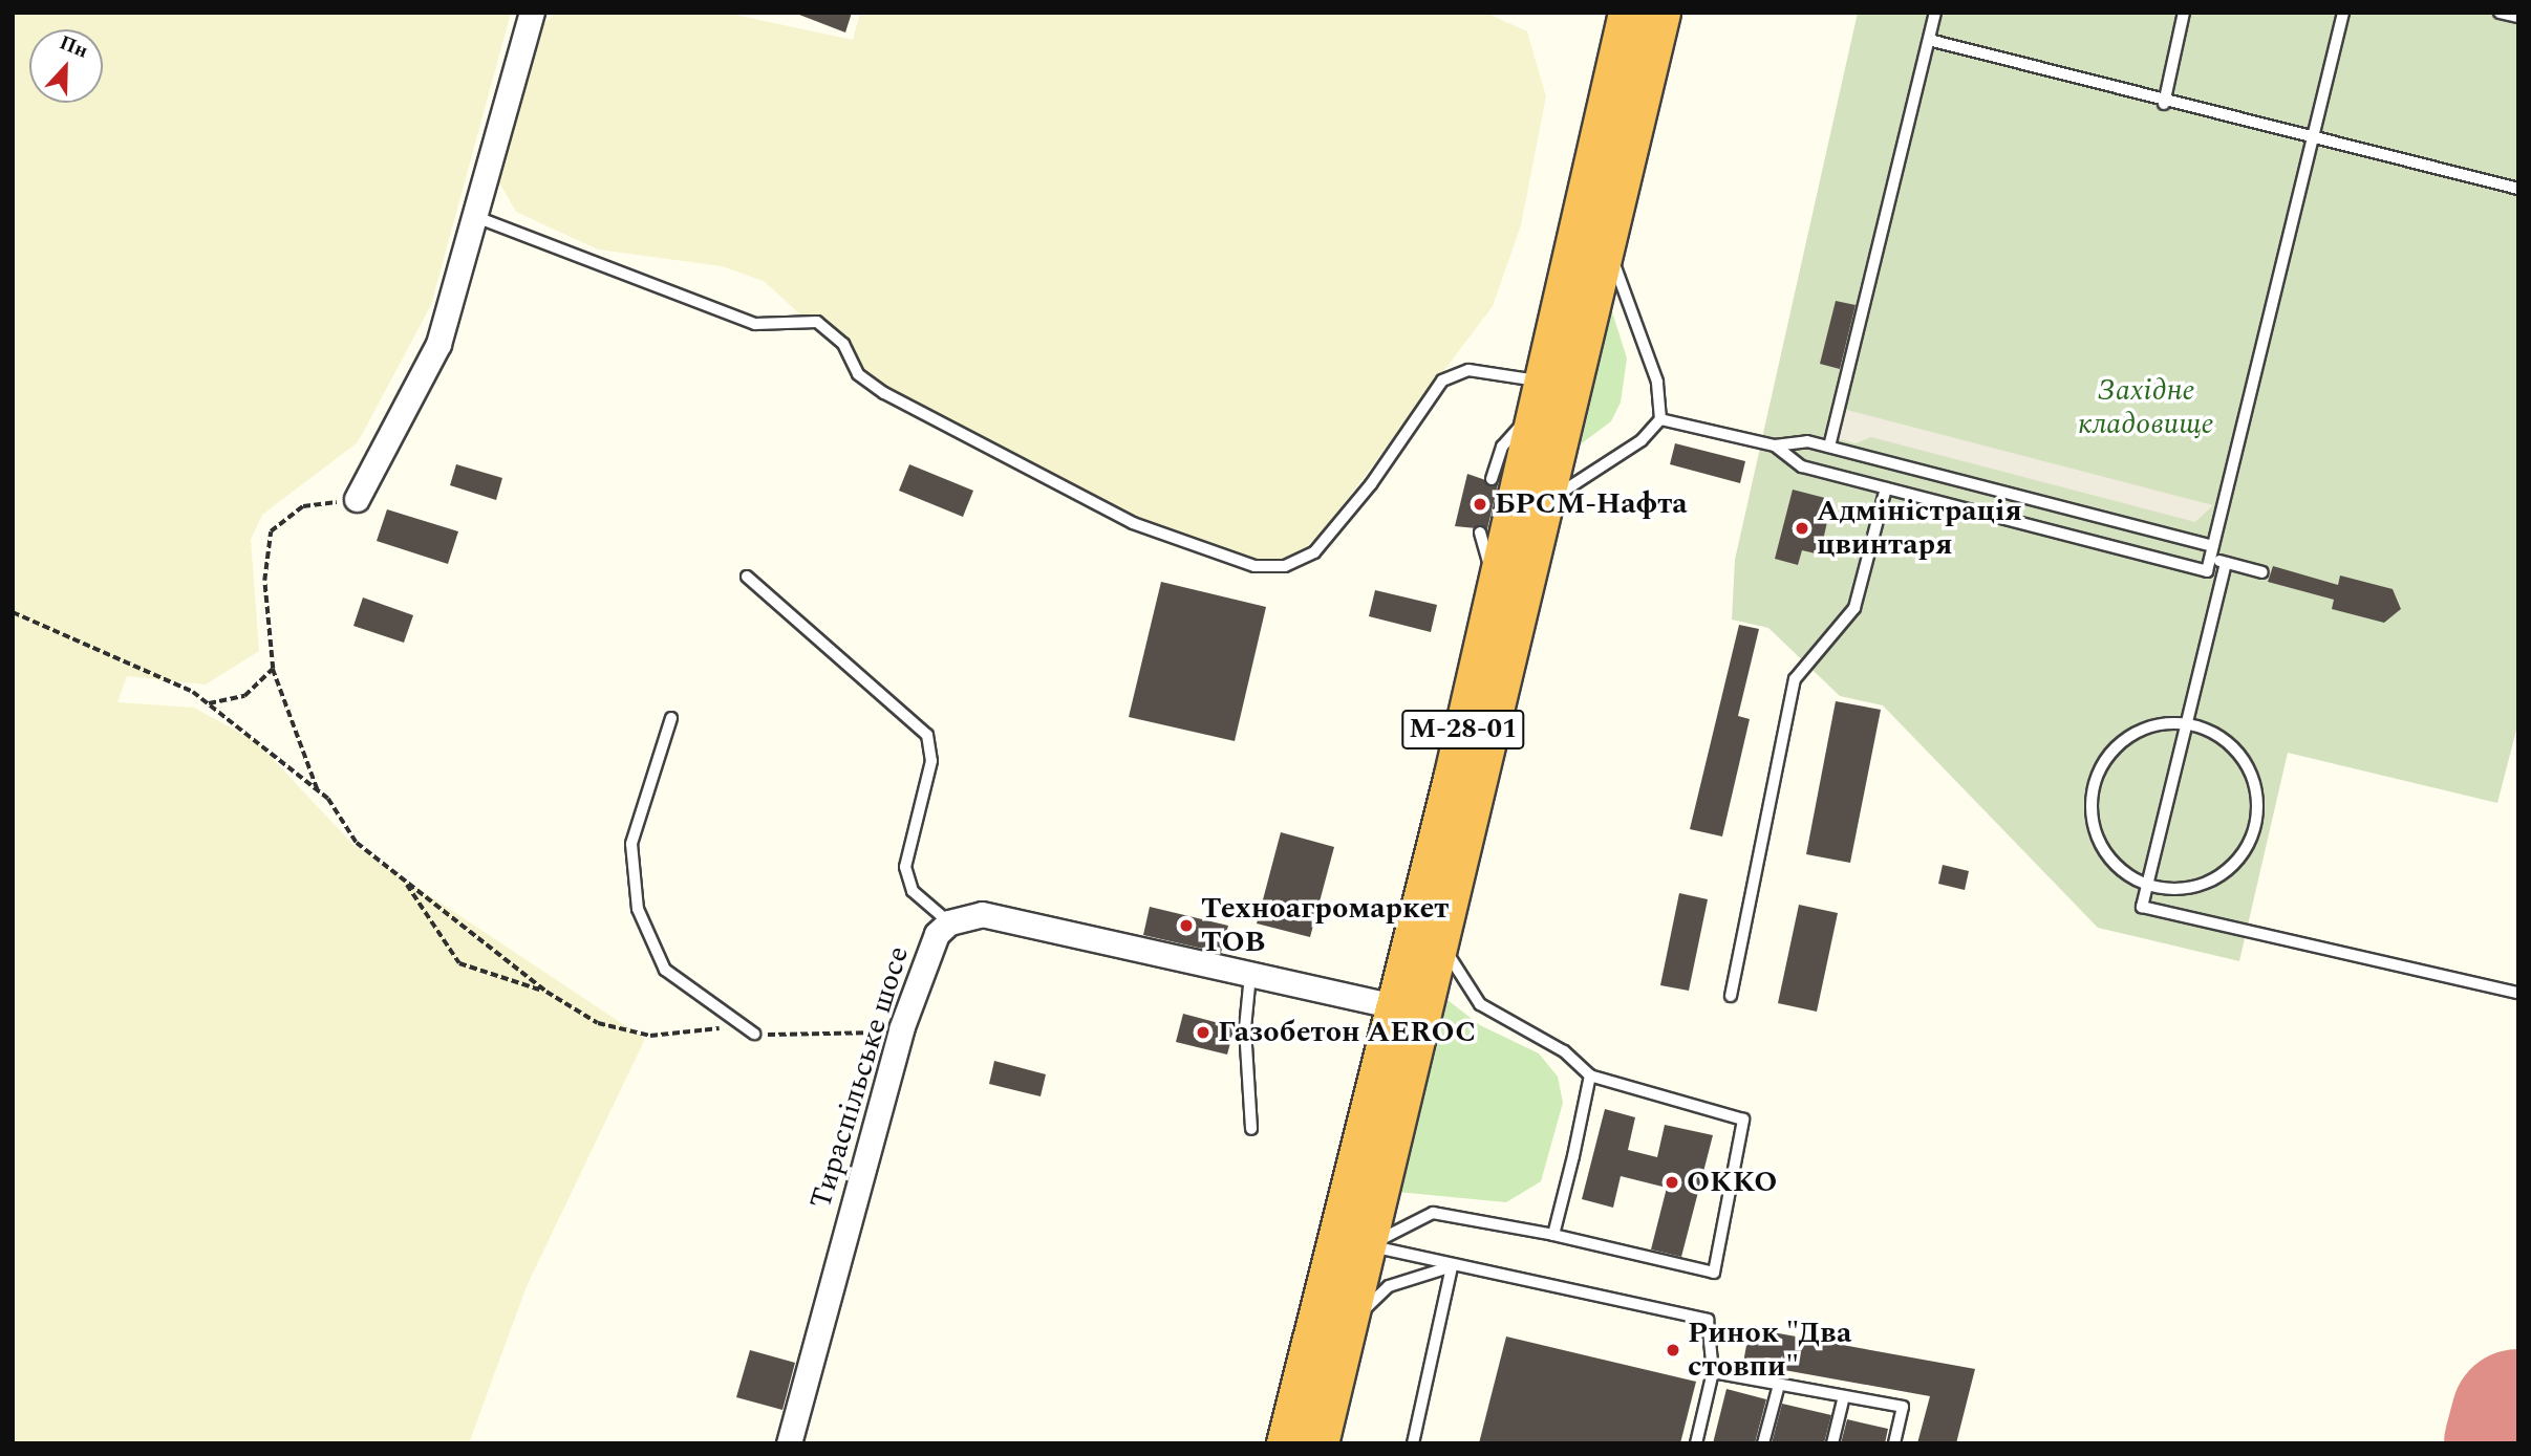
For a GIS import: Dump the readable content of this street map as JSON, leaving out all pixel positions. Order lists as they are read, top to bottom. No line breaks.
{"streets":{"highway":["М-28-01"],"street":["Тираспільське шосе"]},"parks":["Західне кладовище"],"places":["БРСМ-Нафта","Адміністрація цвинтаря","Техноагромаркет ТОВ","Газобетон AEROC","ОККО","Ринок \"Два стовпи\""],"north":"top"}
